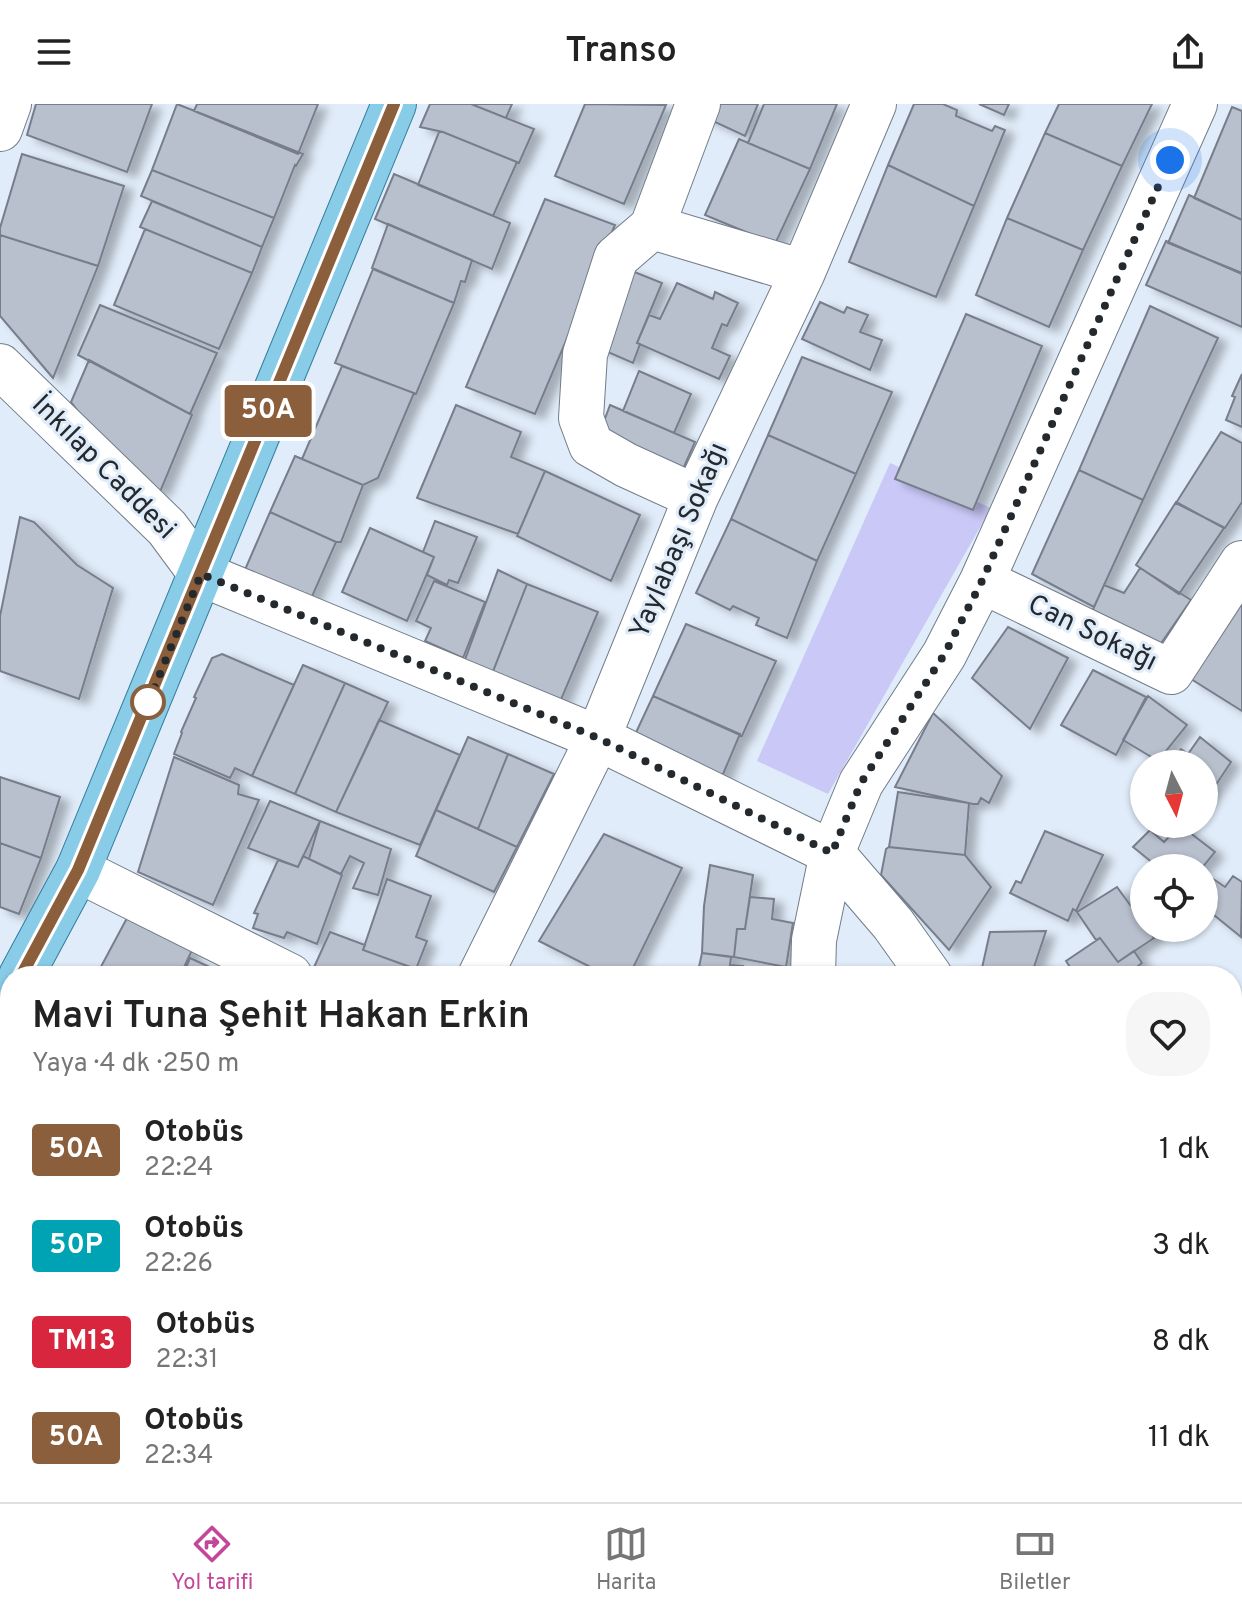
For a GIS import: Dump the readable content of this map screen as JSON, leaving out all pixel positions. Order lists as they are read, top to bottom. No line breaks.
{"streets":{"street":["İnkılap Caddesi","Yaylabaşı Sokağı","Can Sokağı"]},"lines":["bus line 50A"],"north":"bottom","page":{"header":"Transo","on_map":"50A","heading":["Mavi Tuna Şehit Hakan Erkin","Yaya · 4 dk · 250 m"],"list":[{"mark":"50A","name":"Otobüs","note":"22:24","value":"1 dk"},{"mark":"50P","name":"Otobüs","note":"22:26","value":"3 dk"},{"mark":"TM13","name":"Otobüs","note":"22:31","value":"8 dk"},{"mark":"50A","name":"Otobüs","note":"22:34","value":"11 dk"}],"tabs":["Yol tarifi","Harita","Biletler"]}}
